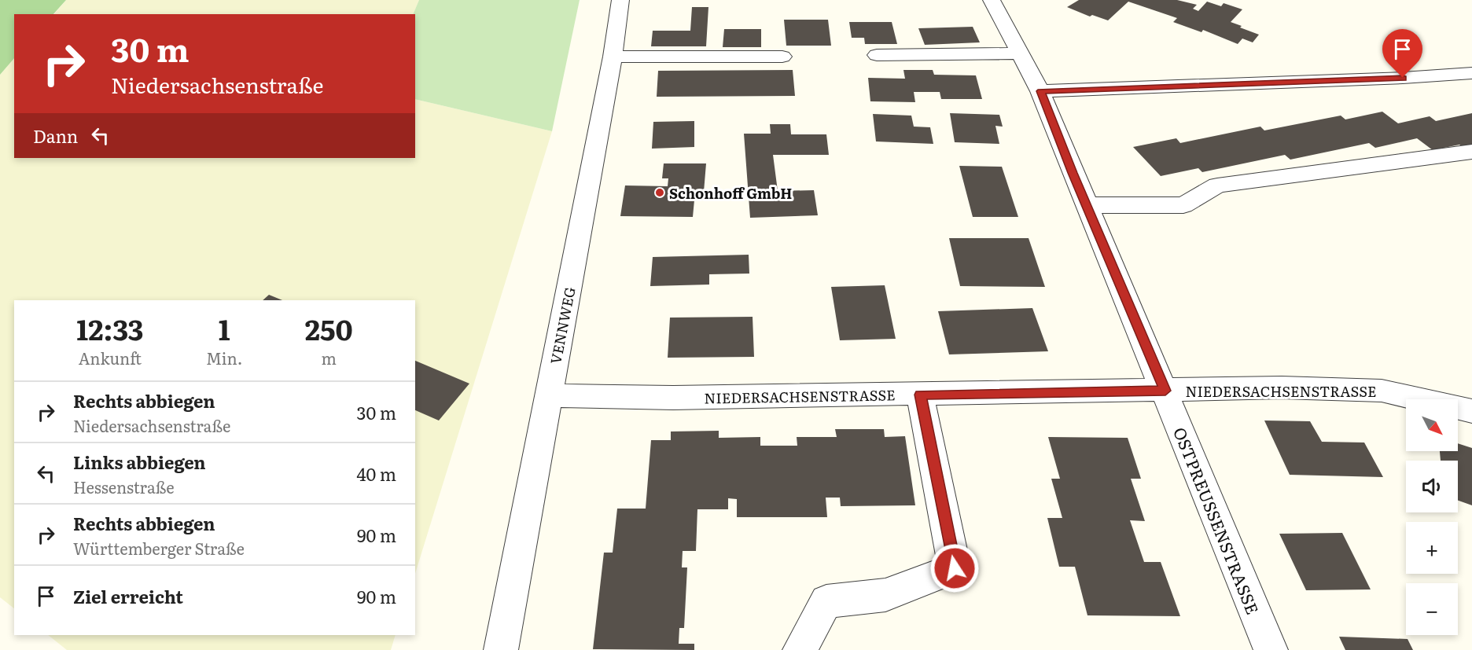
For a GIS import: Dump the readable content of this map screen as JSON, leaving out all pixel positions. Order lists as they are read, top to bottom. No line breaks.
{"streets":{"street":["VENNWEG","NIEDERSACHSENSTRASSE","OSTPREUSSENSTRASSE"]},"crossings":[["VENNWEG","NIEDERSACHSENSTRASSE"],["NIEDERSACHSENSTRASSE","OSTPREUSSENSTRASSE"]],"places":["Schonhoff GmbH"],"north":"bottom right","page":{"turn":["30 m","Niedersachsenstraße"],"then":"Dann","eta":["12:33","Ankunft","1","Min.","250","m"],"list":[{"name":"Rechts abbiegen","note":"Niedersachsenstraße","value":"30 m"},{"name":"Links abbiegen","note":"Hessenstraße","value":"40 m"},{"name":"Rechts abbiegen","note":"Württemberger Straße","value":"90 m"},{"name":"Ziel erreicht","value":"90 m"}],"map_buttons":["+","−"]}}
